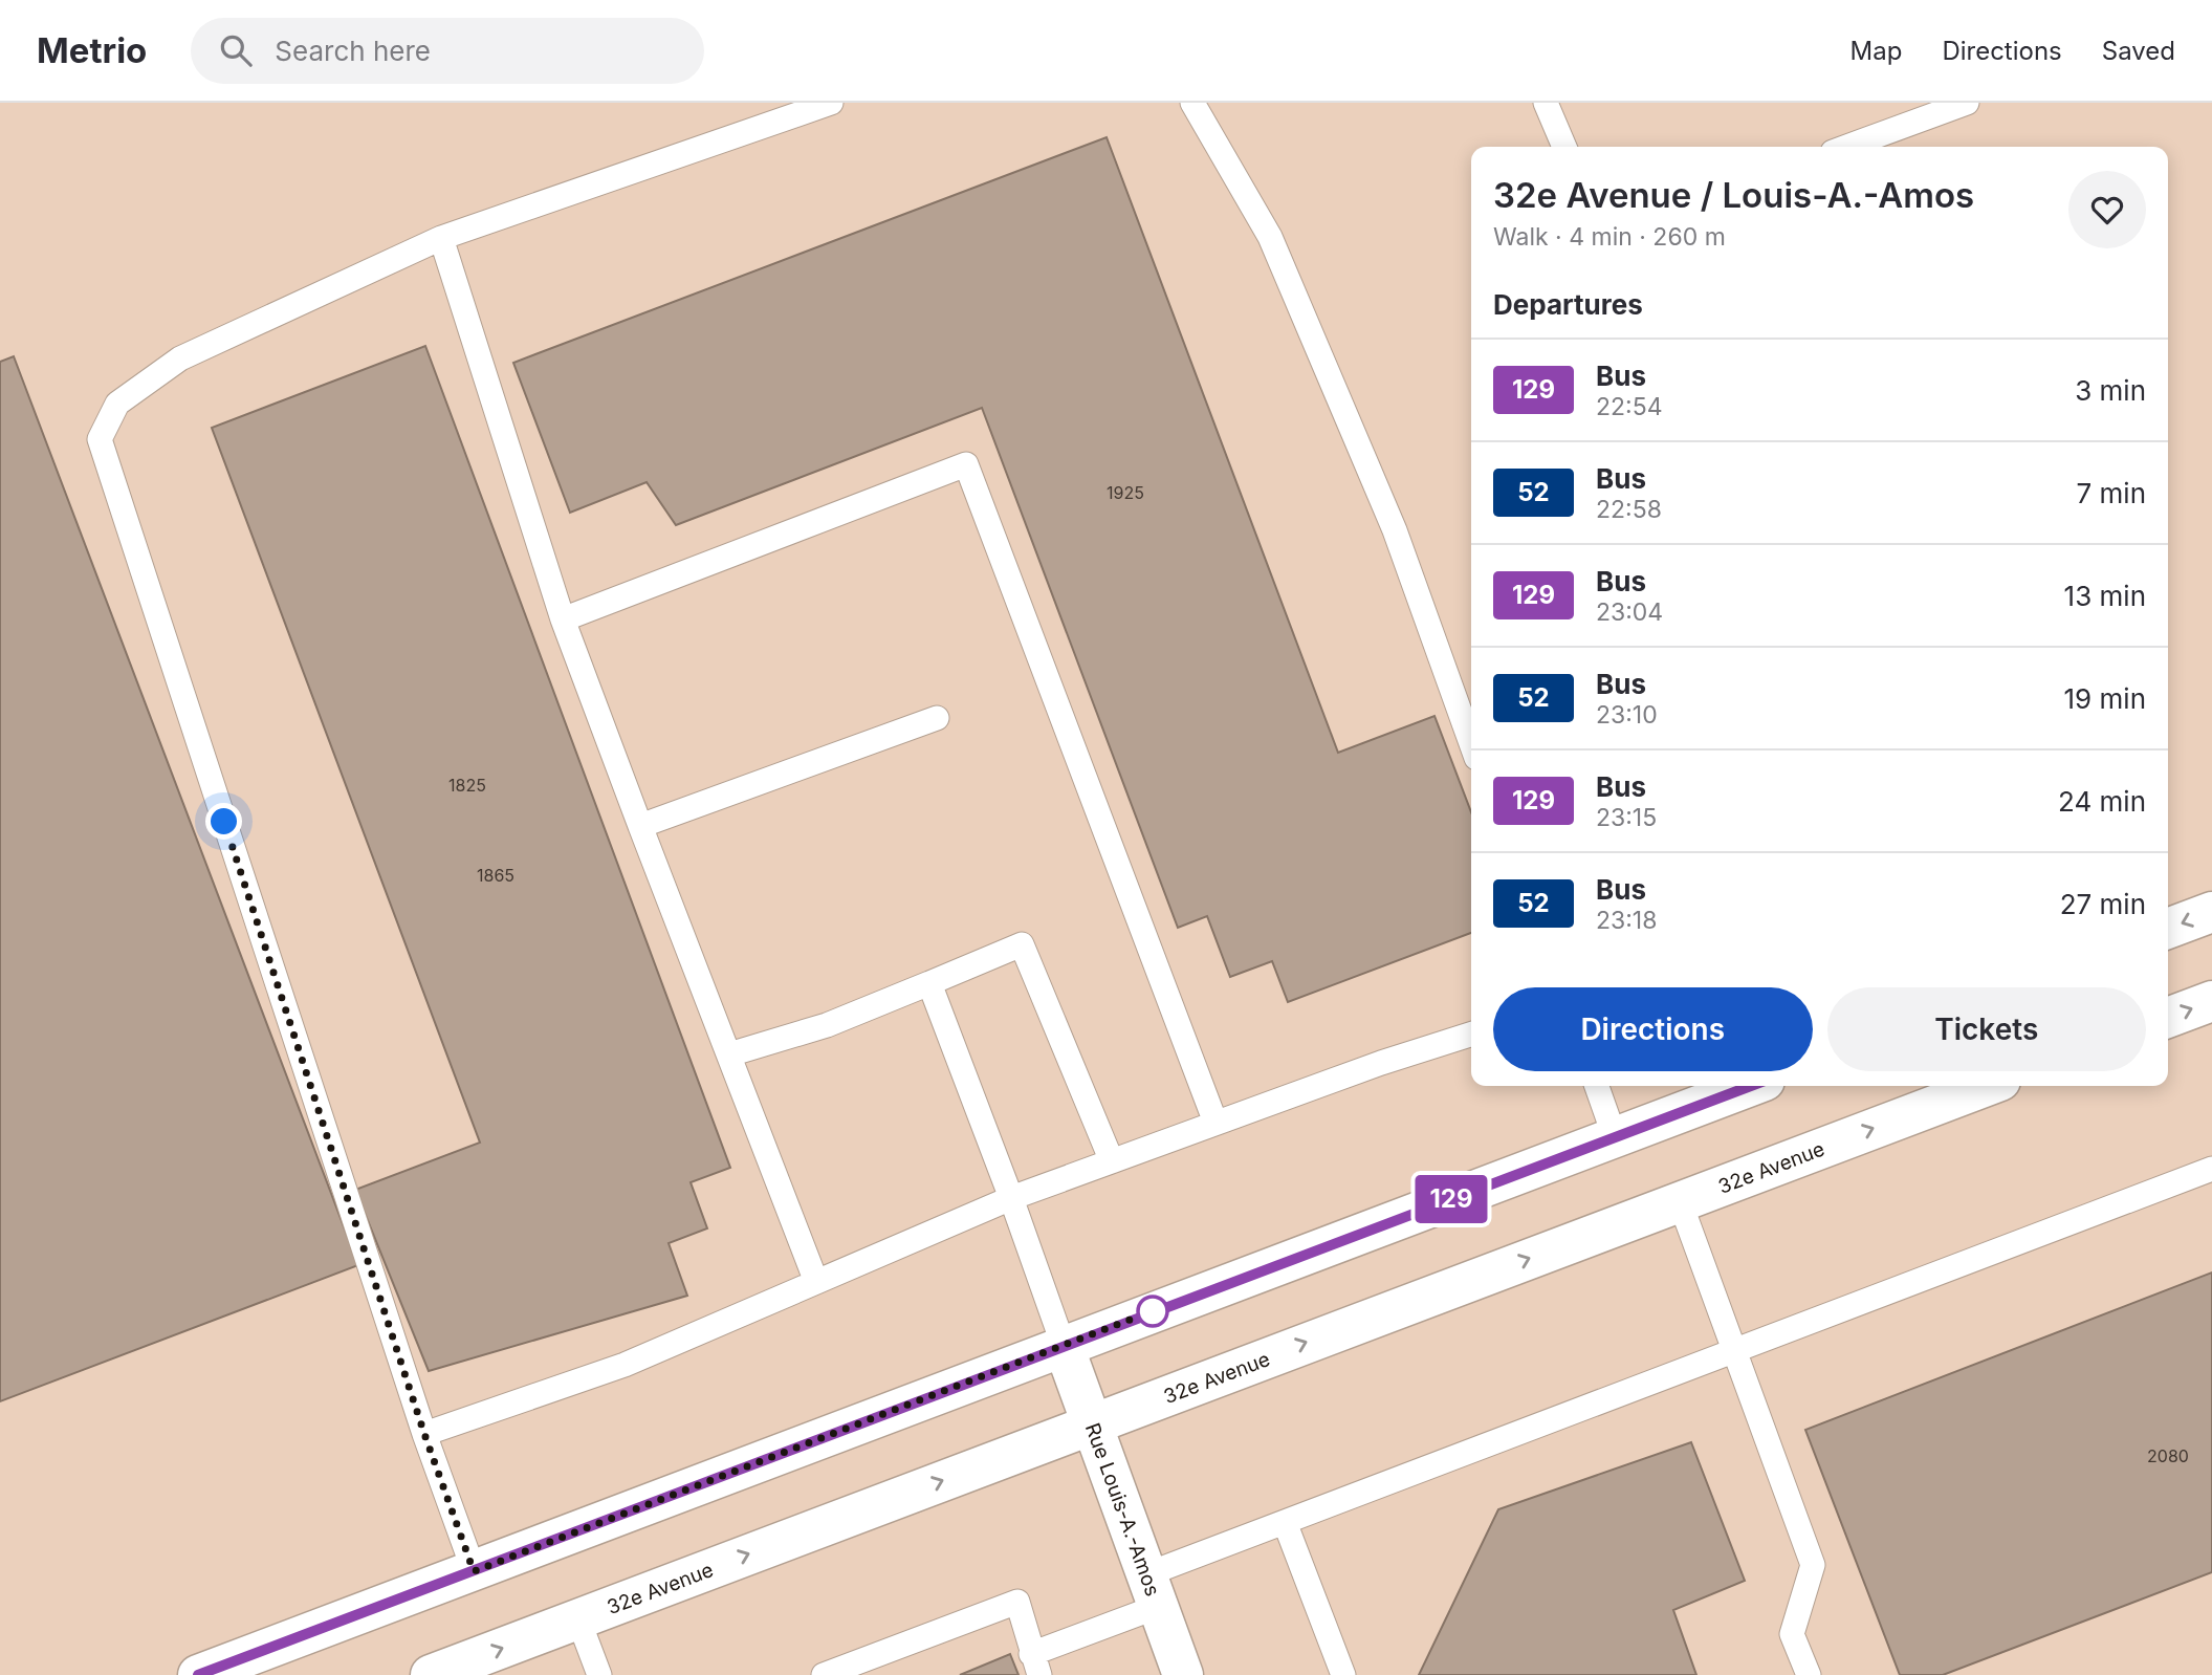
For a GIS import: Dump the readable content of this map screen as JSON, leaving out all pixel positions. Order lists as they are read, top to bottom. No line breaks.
{"streets":{"street":["32e Avenue","Rue Louis-A.-Amos"]},"crossings":[["32e Avenue","Rue Louis-A.-Amos"]],"lines":["bus line 129"],"house_numbers":["1925","1825","1865","2080"],"page":{"header":"Metrio","search":"Search here","nav":["Map","Directions","Saved"],"on_map":"129","heading":[["32e Avenue / Louis-A.-Amos","Walk · 4 min · 260 m"],"Departures"],"list":[{"mark":"129","name":"Bus","note":"22:54","value":"3 min"},{"mark":"52","name":"Bus","note":"22:58","value":"7 min"},{"mark":"129","name":"Bus","note":"23:04","value":"13 min"},{"mark":"52","name":"Bus","note":"23:10","value":"19 min"},{"mark":"129","name":"Bus","note":"23:15","value":"24 min"},{"mark":"52","name":"Bus","note":"23:18","value":"27 min"}],"buttons":["Directions","Tickets"]}}
